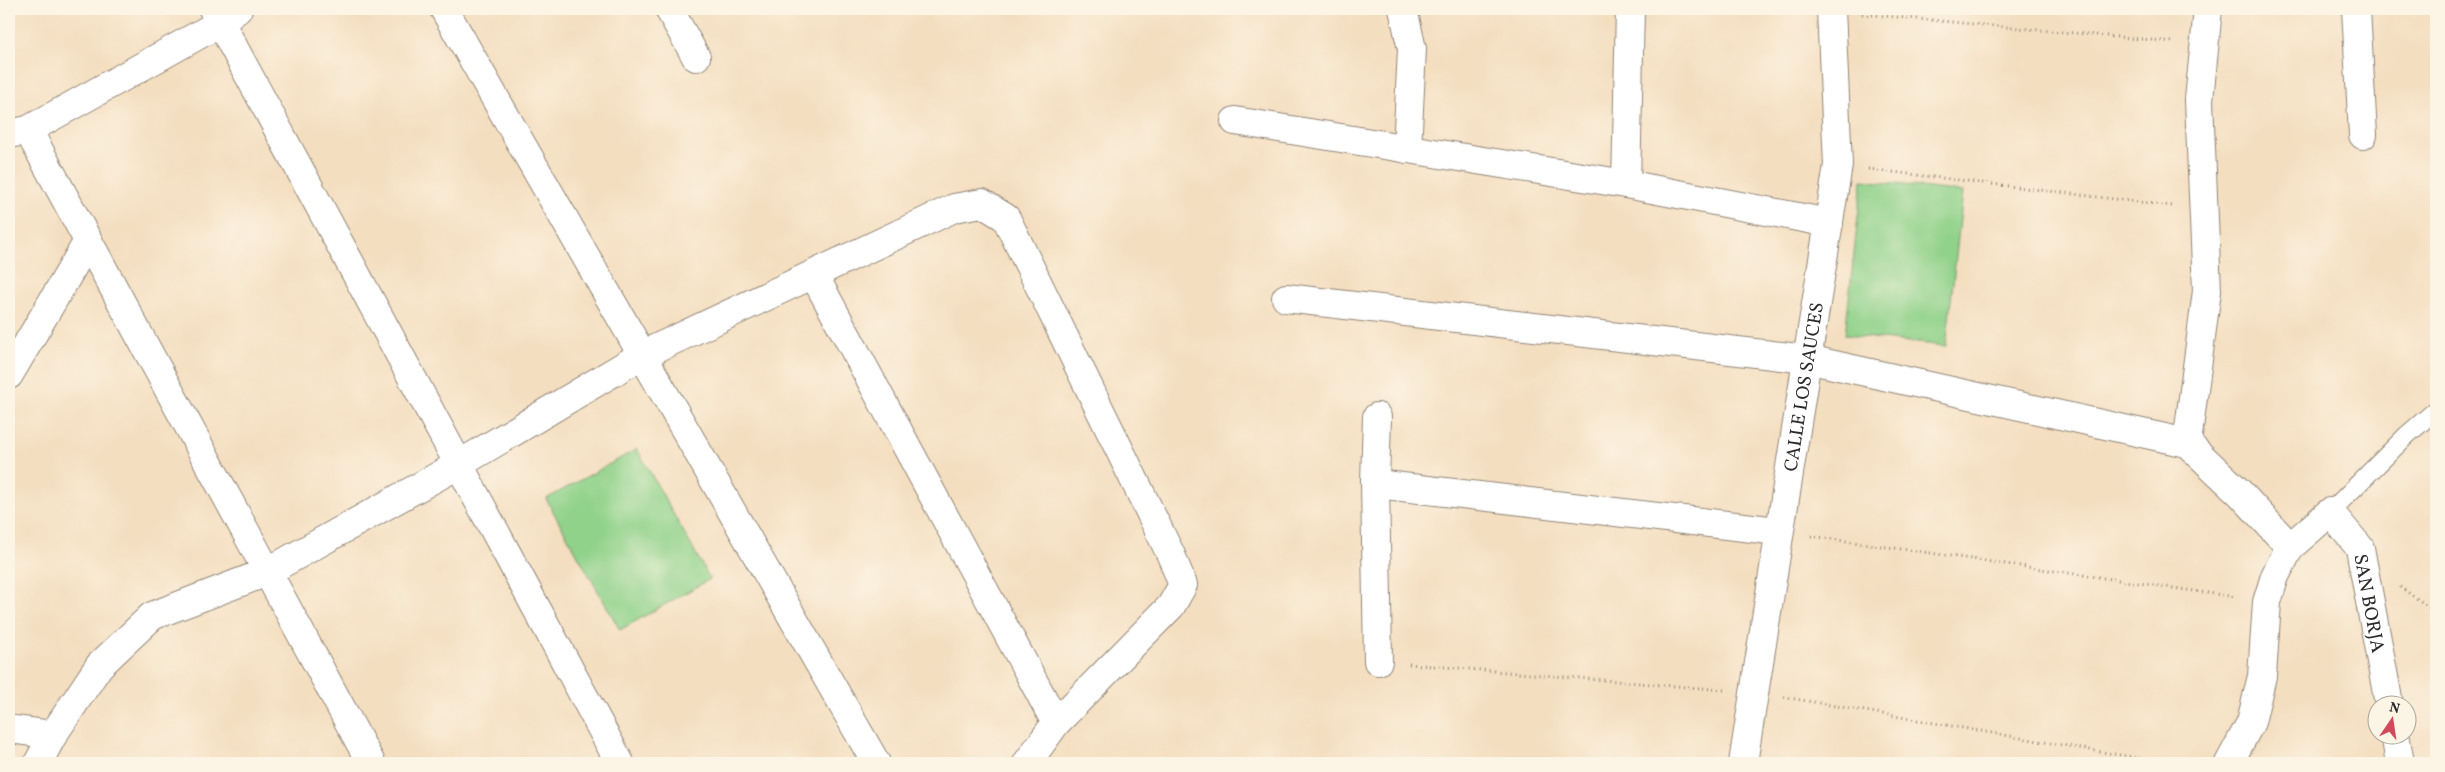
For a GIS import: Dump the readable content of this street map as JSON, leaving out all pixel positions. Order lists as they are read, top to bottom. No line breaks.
{"streets":{"street":["CALLE LOS SAUCES","SAN BORJA"]},"north":"top"}
